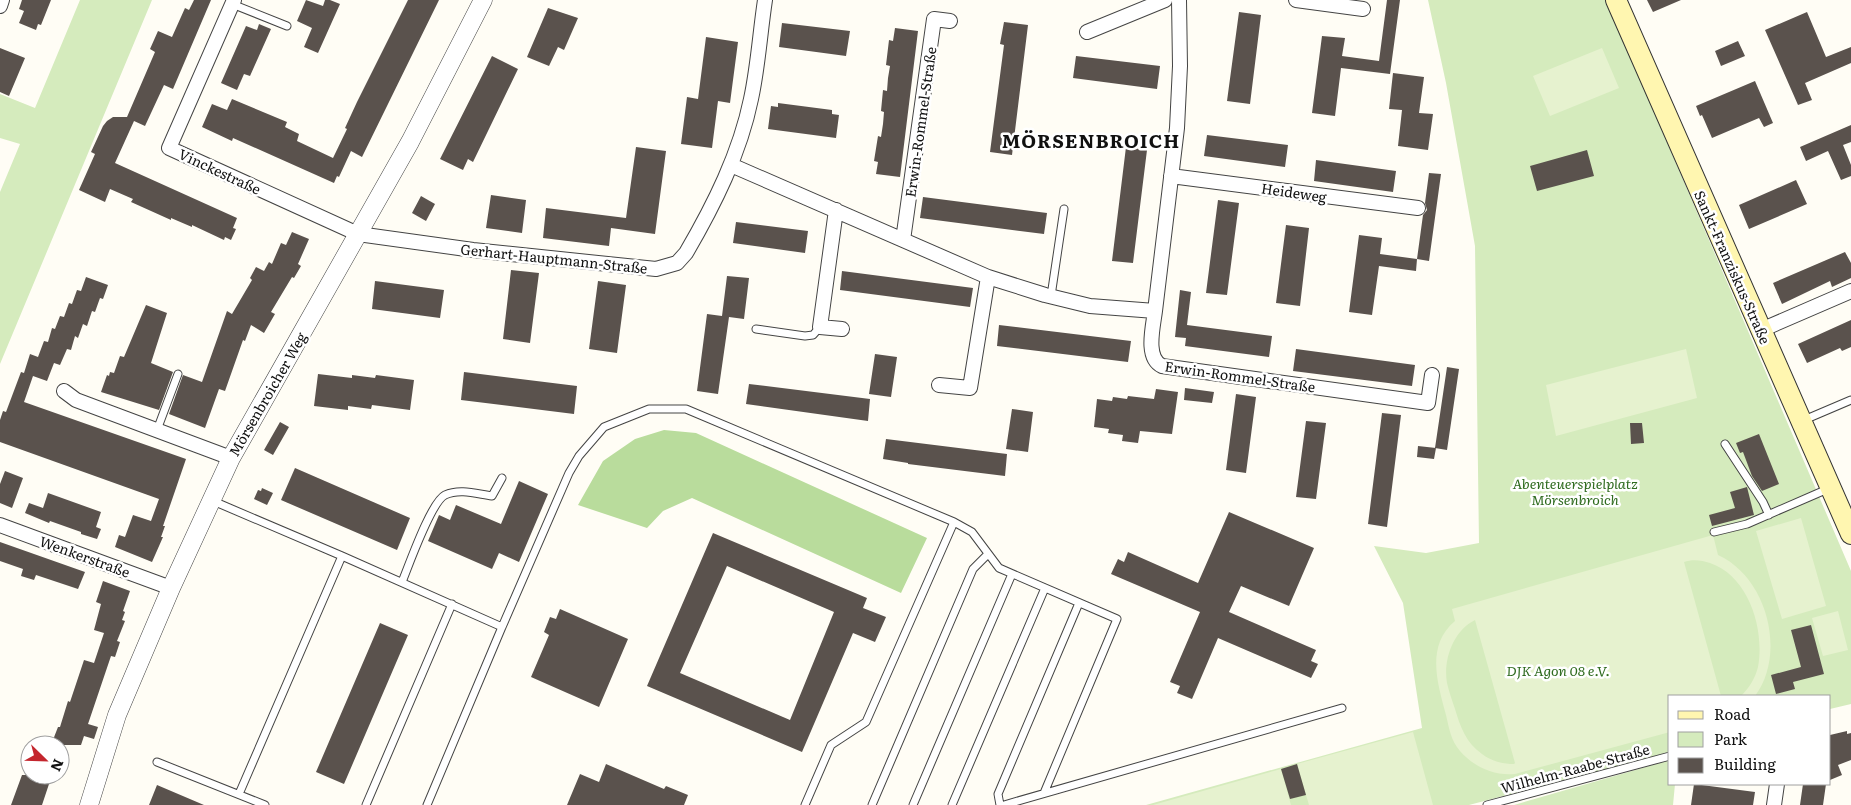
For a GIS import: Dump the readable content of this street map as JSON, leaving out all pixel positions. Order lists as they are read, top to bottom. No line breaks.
{"streets":{"main road":["Sankt-Franziskus-Straße"],"street":["Erwin-Rommel-Straße","Vinckestraße","Heideweg","Gerhart-Hauptmann-Straße","Mörsenbroicher Weg","Wenkerstraße"],"lane":["Wilhelm-Raabe-Straße"]},"crossings":[["Vinckestraße","Gerhart-Hauptmann-Straße"],["Vinckestraße","Mörsenbroicher Weg"],["Gerhart-Hauptmann-Straße","Mörsenbroicher Weg"],["Mörsenbroicher Weg","Wenkerstraße"]],"districts":["MÖRSENBROICH"],"parks":["Abenteuerspielplatz Mörsenbroich","DJK Agon 08 e.V."],"legend":["Road","Park","Building"],"north":"bottom right"}
